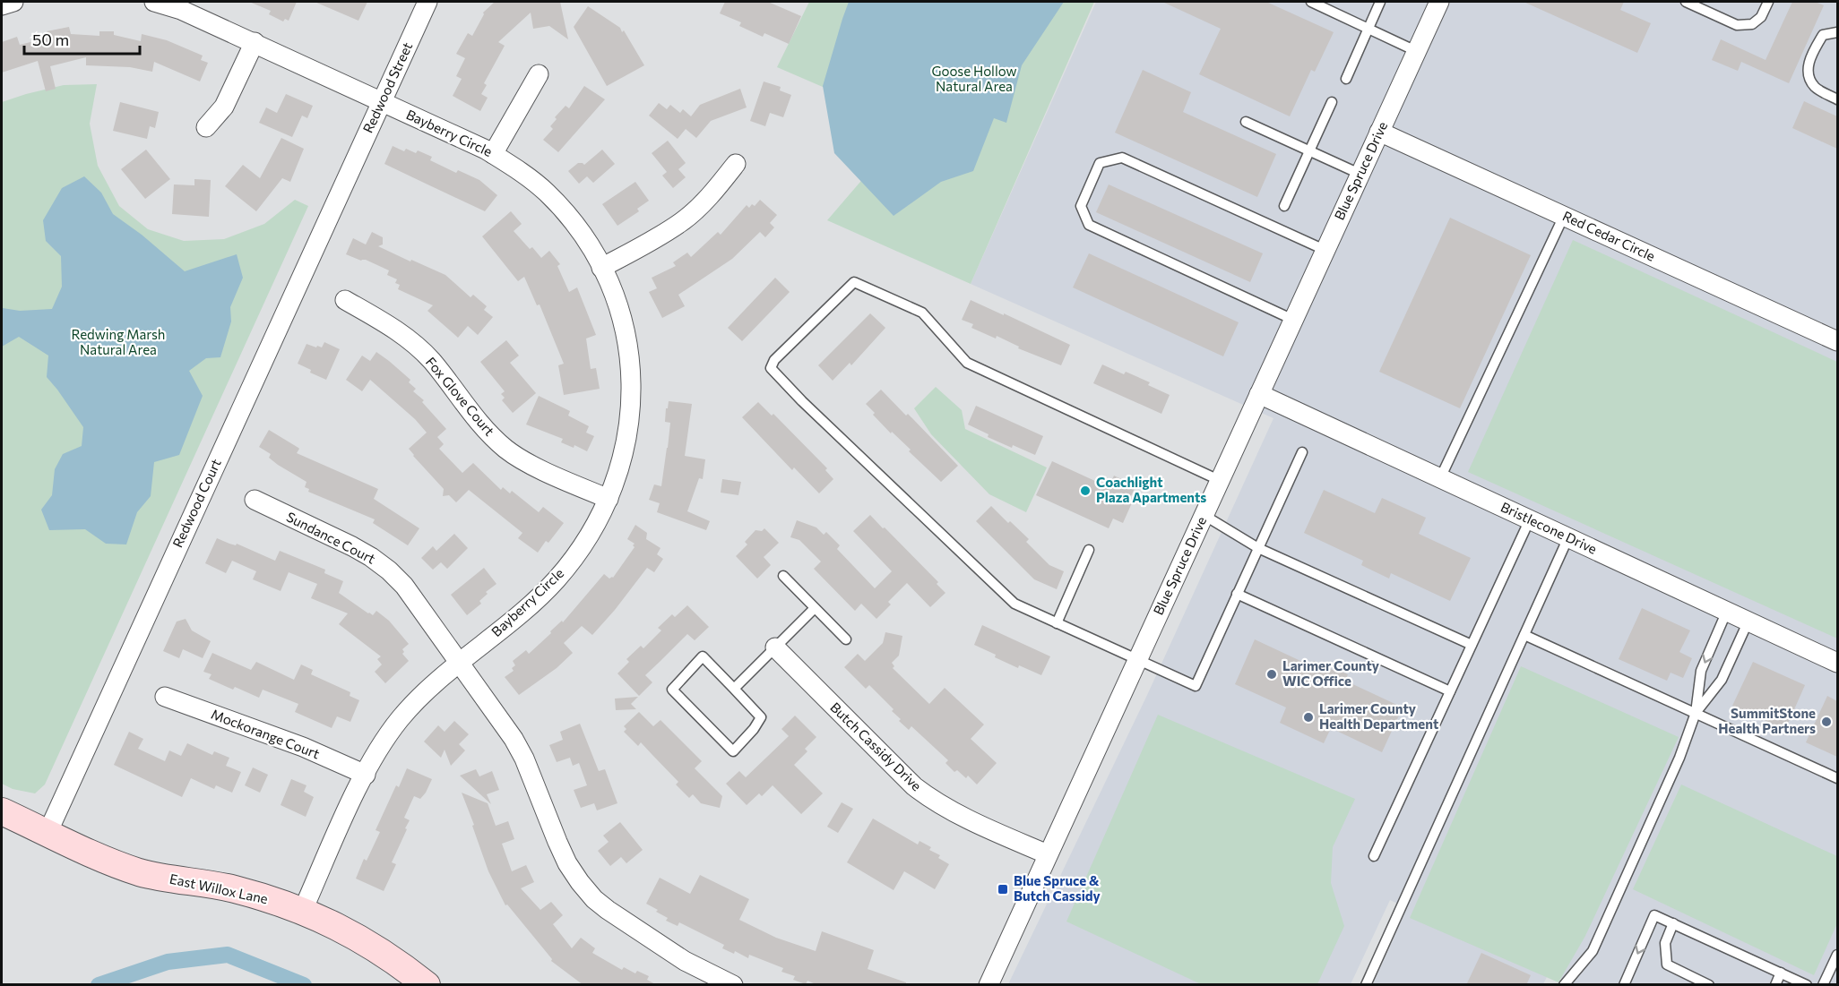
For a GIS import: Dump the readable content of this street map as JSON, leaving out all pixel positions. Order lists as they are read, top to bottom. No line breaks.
{"streets":{"main road":["East Willox Lane"],"street":["Redwood Street","Bayberry Circle","Blue Spruce Drive","Red Cedar Circle","Fox Glove Court","Redwood Court","Bristlecone Drive","Sundance Court","Mockorange Court","Butch Cassidy Drive"]},"crossings":[["Redwood Street","Bayberry Circle"],["Redwood Street","Redwood Court"],["Bayberry Circle","Fox Glove Court"],["Bayberry Circle","Sundance Court"],["Bayberry Circle","Mockorange Court"],["Bayberry Circle","East Willox Lane"],["Blue Spruce Drive","Red Cedar Circle"],["Blue Spruce Drive","Bristlecone Drive"],["Blue Spruce Drive","Butch Cassidy Drive"],["Redwood Court","East Willox Lane"]],"parks":["Goose Hollow Natural Area","Redwing Marsh Natural Area"],"places":{"other":["Coachlight Plaza Apartments","Larimer County WIC Office","Larimer County Health Department","SummitStone Health Partners"],"transit":["Blue Spruce & Butch Cassidy"]},"scale_bar":"50 m"}
